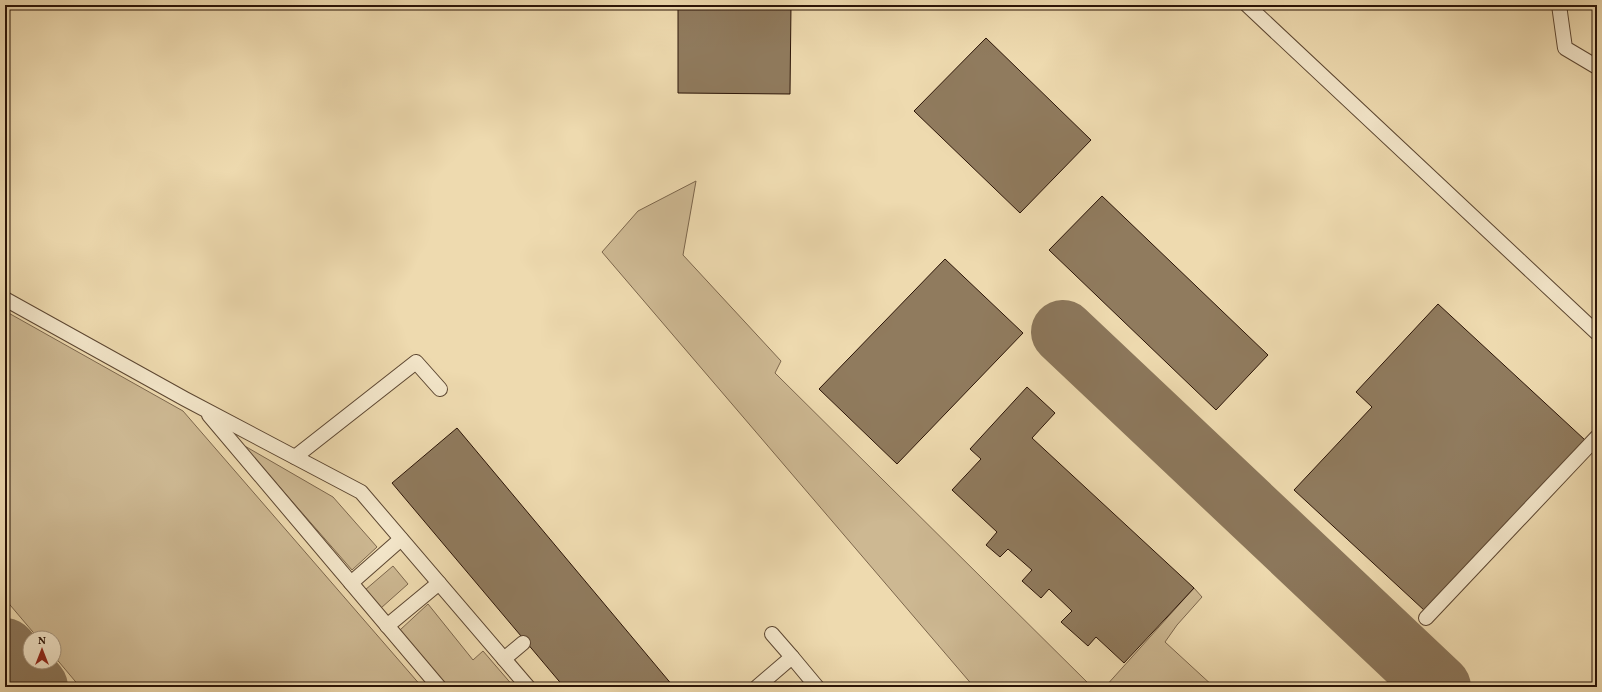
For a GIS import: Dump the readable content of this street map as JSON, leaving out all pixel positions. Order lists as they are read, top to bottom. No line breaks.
{"north":"top"}
